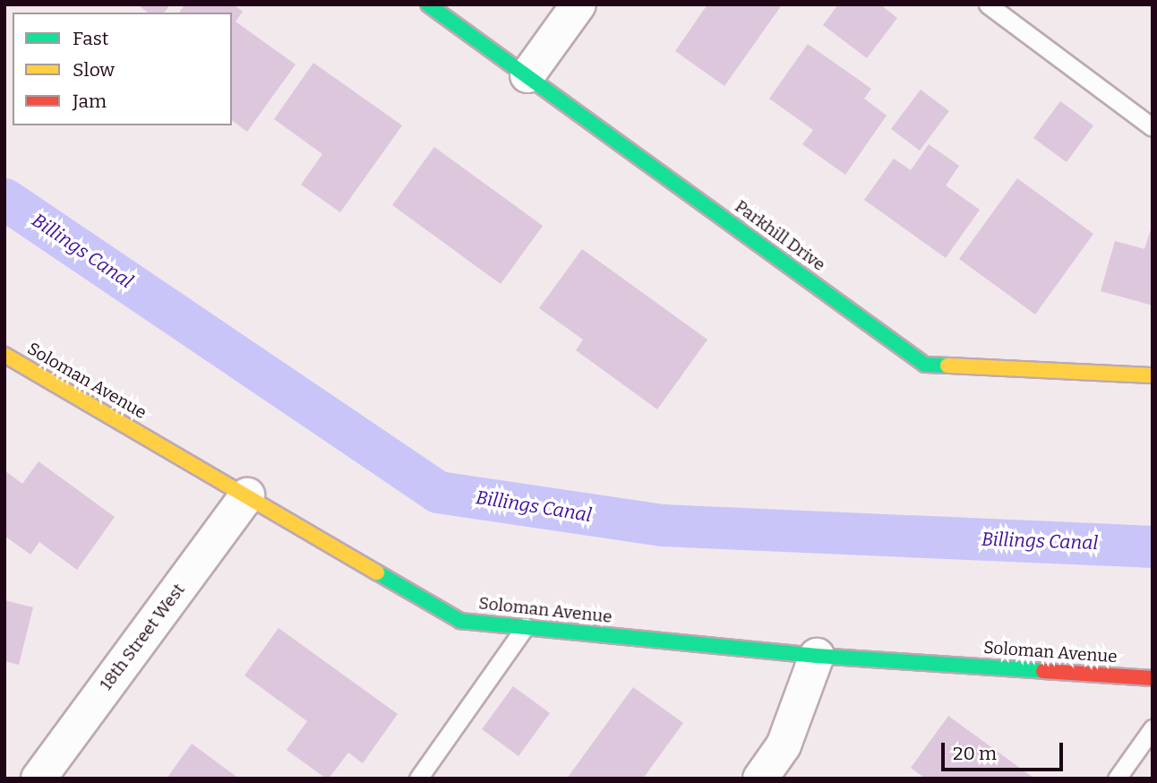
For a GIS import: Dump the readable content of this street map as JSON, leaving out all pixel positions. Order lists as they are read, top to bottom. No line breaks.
{"streets":{"street":["Parkhill Drive","Soloman Avenue","18th Street West"]},"crossings":[["Soloman Avenue","18th Street West"]],"water":["Billings Canal"],"legend":["Fast","Slow","Jam"],"scale_bar":"20 m"}
